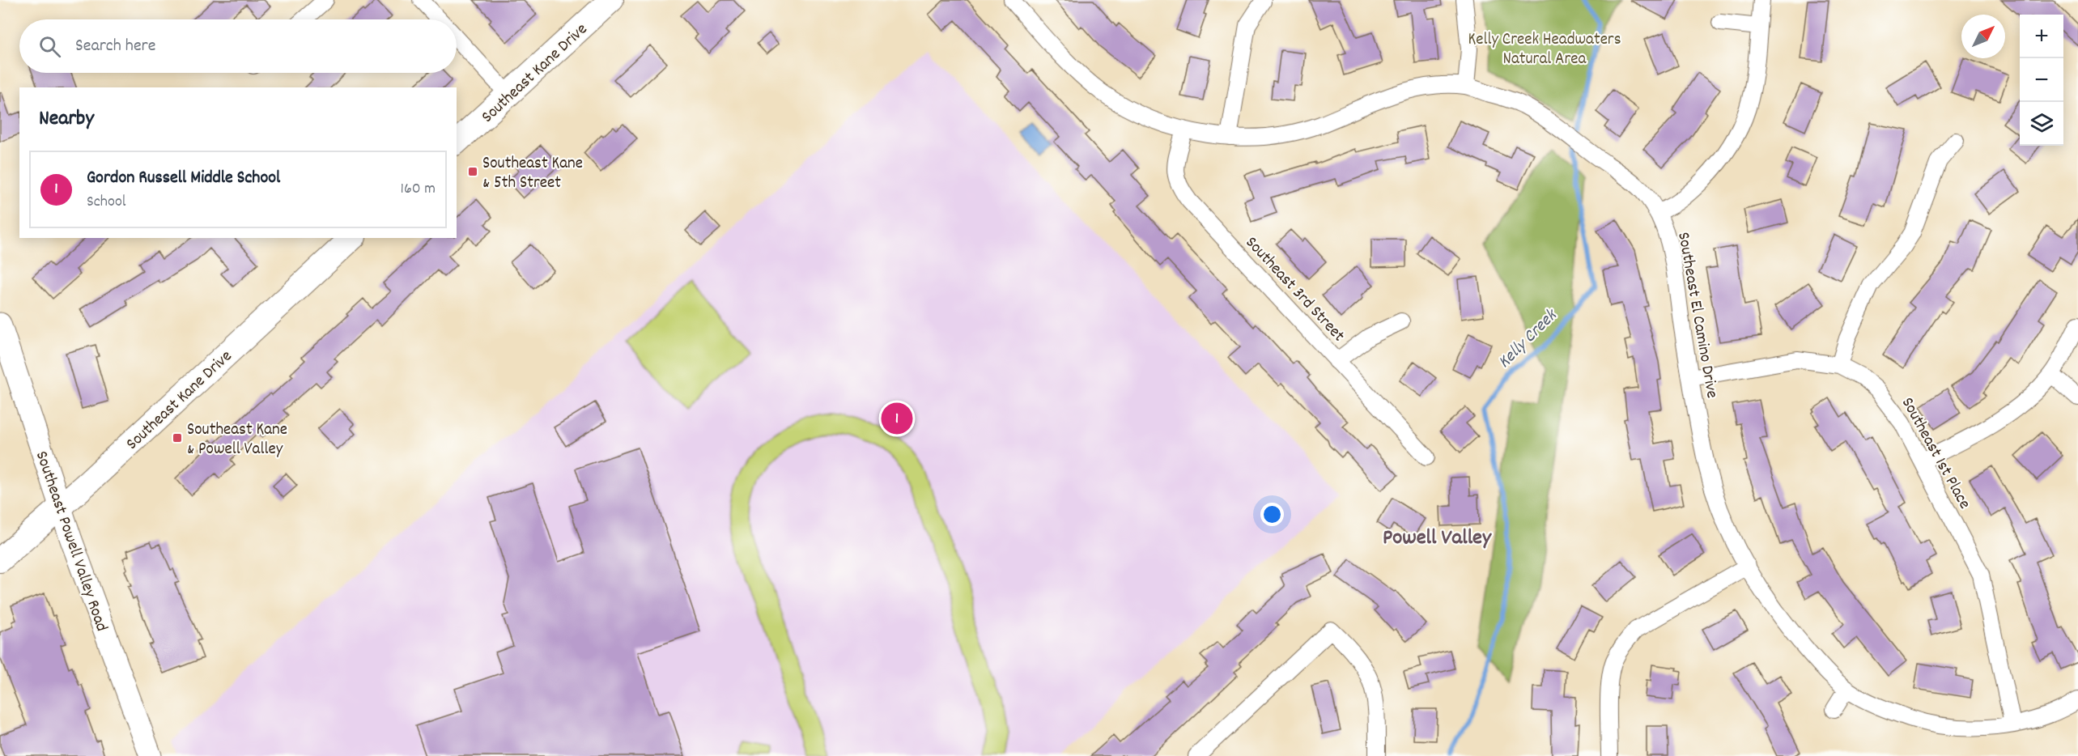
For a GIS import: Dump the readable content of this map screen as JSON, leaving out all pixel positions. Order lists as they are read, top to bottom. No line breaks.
{"streets":{"main road":["Southeast Kane Drive","Southeast Powell Valley Road"],"street":["Southeast 3rd Street","Southeast El Camino Drive","Southeast 1st Place"]},"crossings":[["Southeast Kane Drive","Southeast Powell Valley Road"],["Southeast 3rd Street","Southeast El Camino Drive"],["Southeast El Camino Drive","Southeast 1st Place"]],"districts":["Powell Valley"],"water":["Kelly Creek"],"parks":["Kelly Creek Headwaters Natural Area"],"places":{"transit":["Southeast Kane & 5th Street","Southeast Kane & Powell Valley"]},"north":"top right","page":{"map_buttons":["+","−"],"search":"Search here","heading":"Nearby","list":[{"mark":"1","name":"Gordon Russell Middle School","note":"School","value":"160 m"}],"pins":"1"}}
